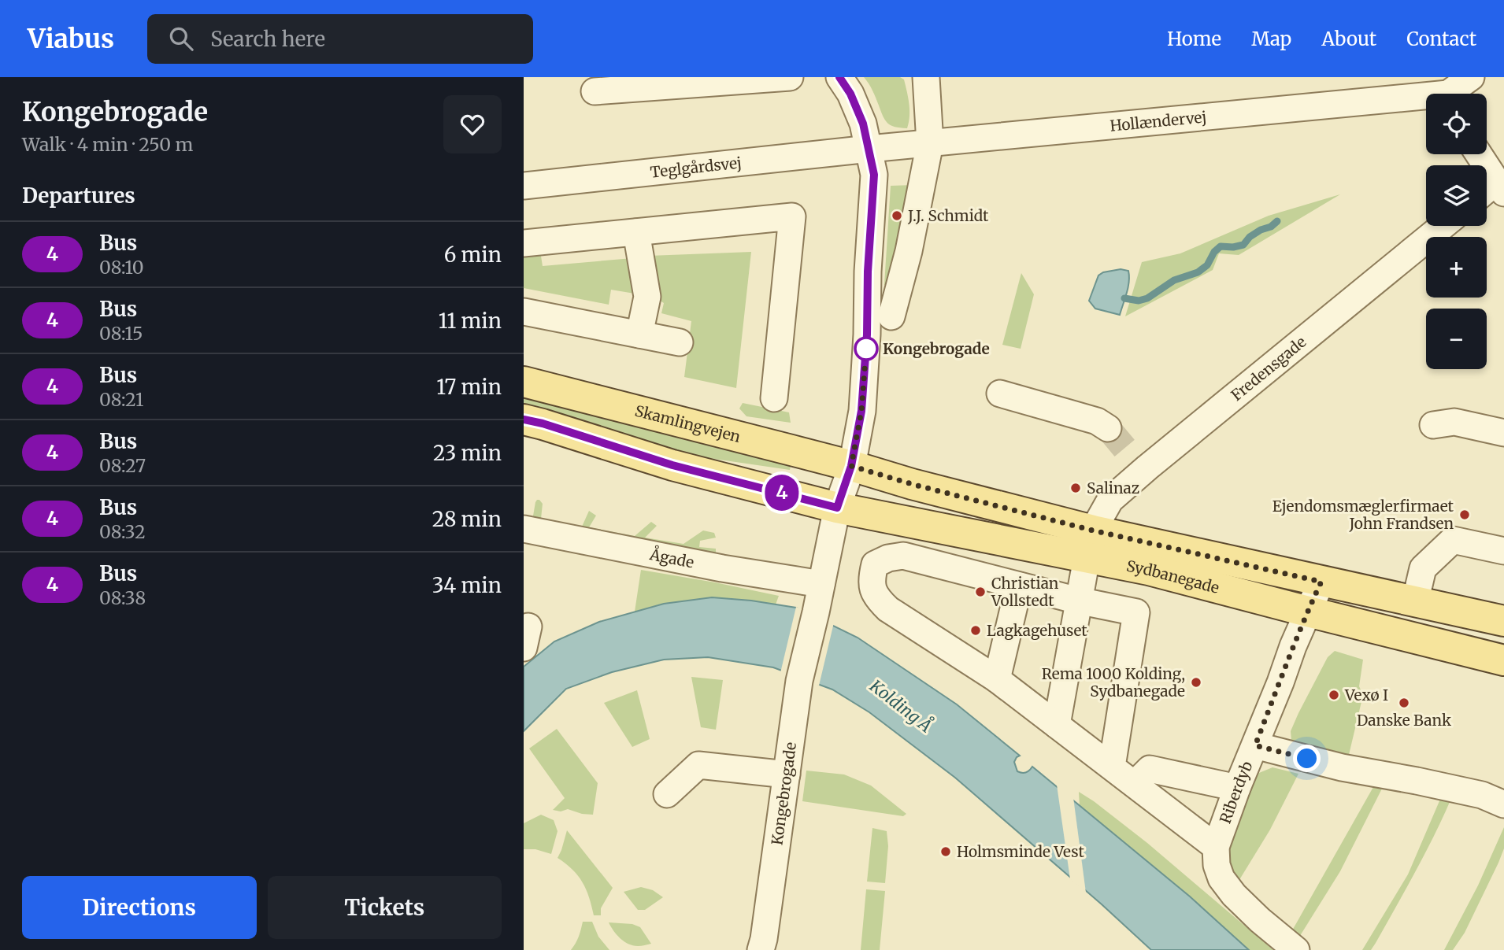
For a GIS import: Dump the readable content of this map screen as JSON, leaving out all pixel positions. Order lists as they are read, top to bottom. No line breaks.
{"streets":{"main road":["Skamlingvejen","Sydbanegade"],"street":["Hollændervej","Teglgårdsvej","Fredensgade","Ågade","Riberdyb","Kongebrogade"]},"crossings":[["Hollændervej","Teglgårdsvej"],["Hollændervej","Kongebrogade"],["Teglgårdsvej","Kongebrogade"],["Fredensgade","Sydbanegade"],["Skamlingvejen","Sydbanegade"],["Skamlingvejen","Kongebrogade"],["Ågade","Kongebrogade"],["Sydbanegade","Riberdyb"],["Sydbanegade","Kongebrogade"]],"water":["Kolding Å"],"places":["J.J. Schmidt","Kongebrogade","Salinaz","Ejendomsmæglerfirmaet John Frandsen","Christian Vollstedt","Lagkagehuset","Rema 1000 Kolding, Sydbanegade","Vexø I","Danske Bank","Holmsminde Vest"],"lines":["bus line 4"],"page":{"header":"Viabus","search":"Search here","nav":["Home","Map","About","Contact"],"heading":[["Kongebrogade","Walk · 4 min · 250 m"],"Departures"],"on_map":"4","map_buttons":["+","−"],"list":[{"mark":"4","name":"Bus","note":"08:10","value":"6 min"},{"mark":"4","name":"Bus","note":"08:15","value":"11 min"},{"mark":"4","name":"Bus","note":"08:21","value":"17 min"},{"mark":"4","name":"Bus","note":"08:27","value":"23 min"},{"mark":"4","name":"Bus","note":"08:32","value":"28 min"},{"mark":"4","name":"Bus","note":"08:38","value":"34 min"}],"buttons":["Directions","Tickets"]}}
